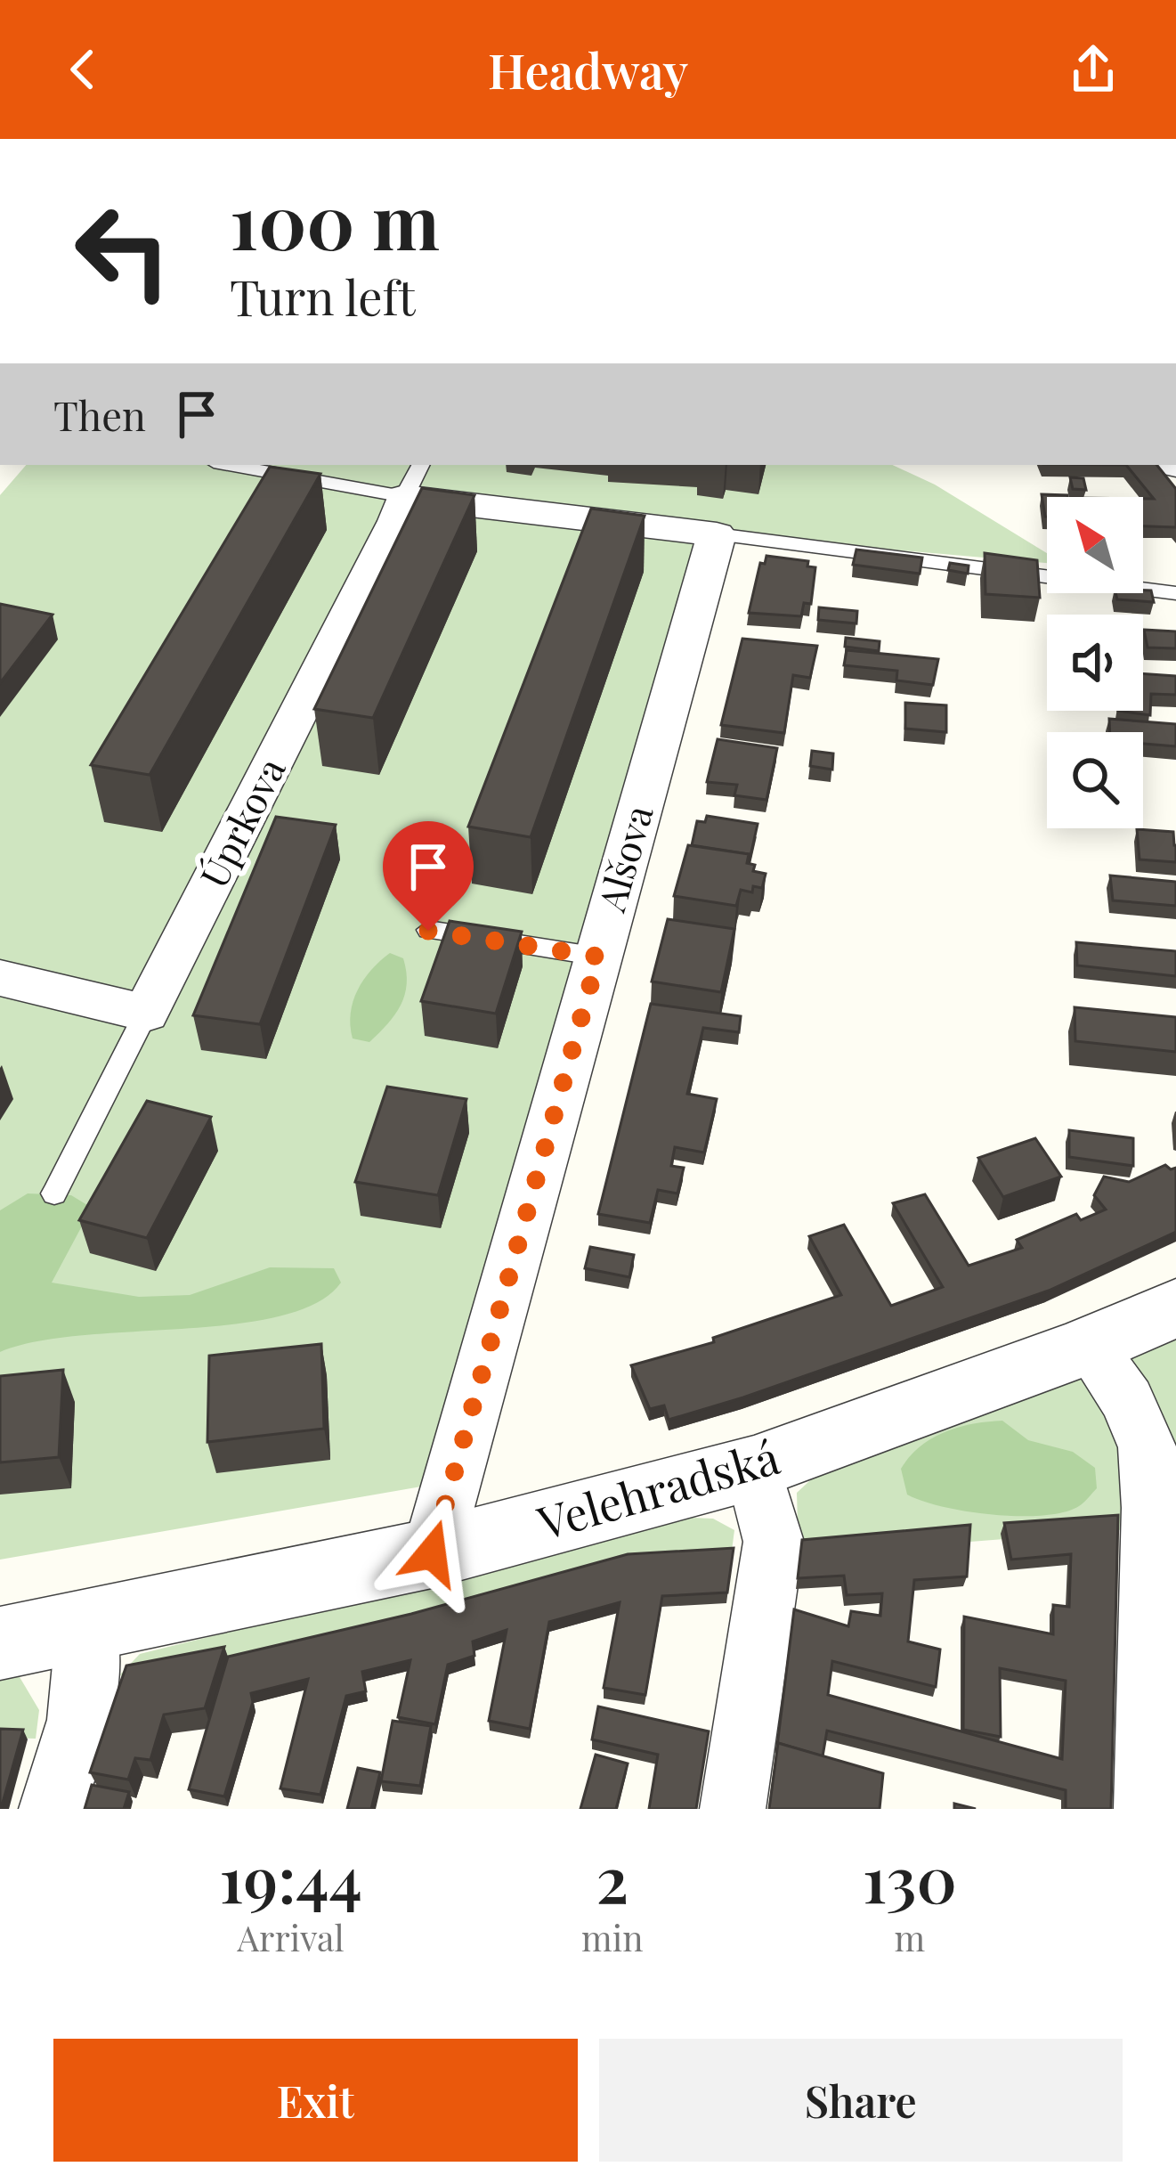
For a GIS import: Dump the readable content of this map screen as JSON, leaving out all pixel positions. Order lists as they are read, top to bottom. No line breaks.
{"streets":{"street":["Úprkova","Alšova","Velehradská"]},"crossings":[["Alšova","Velehradská"]],"north":"top left","page":{"header":"Headway","turn":["100 m","Turn left"],"then":"Then","eta":["19:44","Arrival","2","min","130","m"],"buttons":["Exit","Share"]}}
